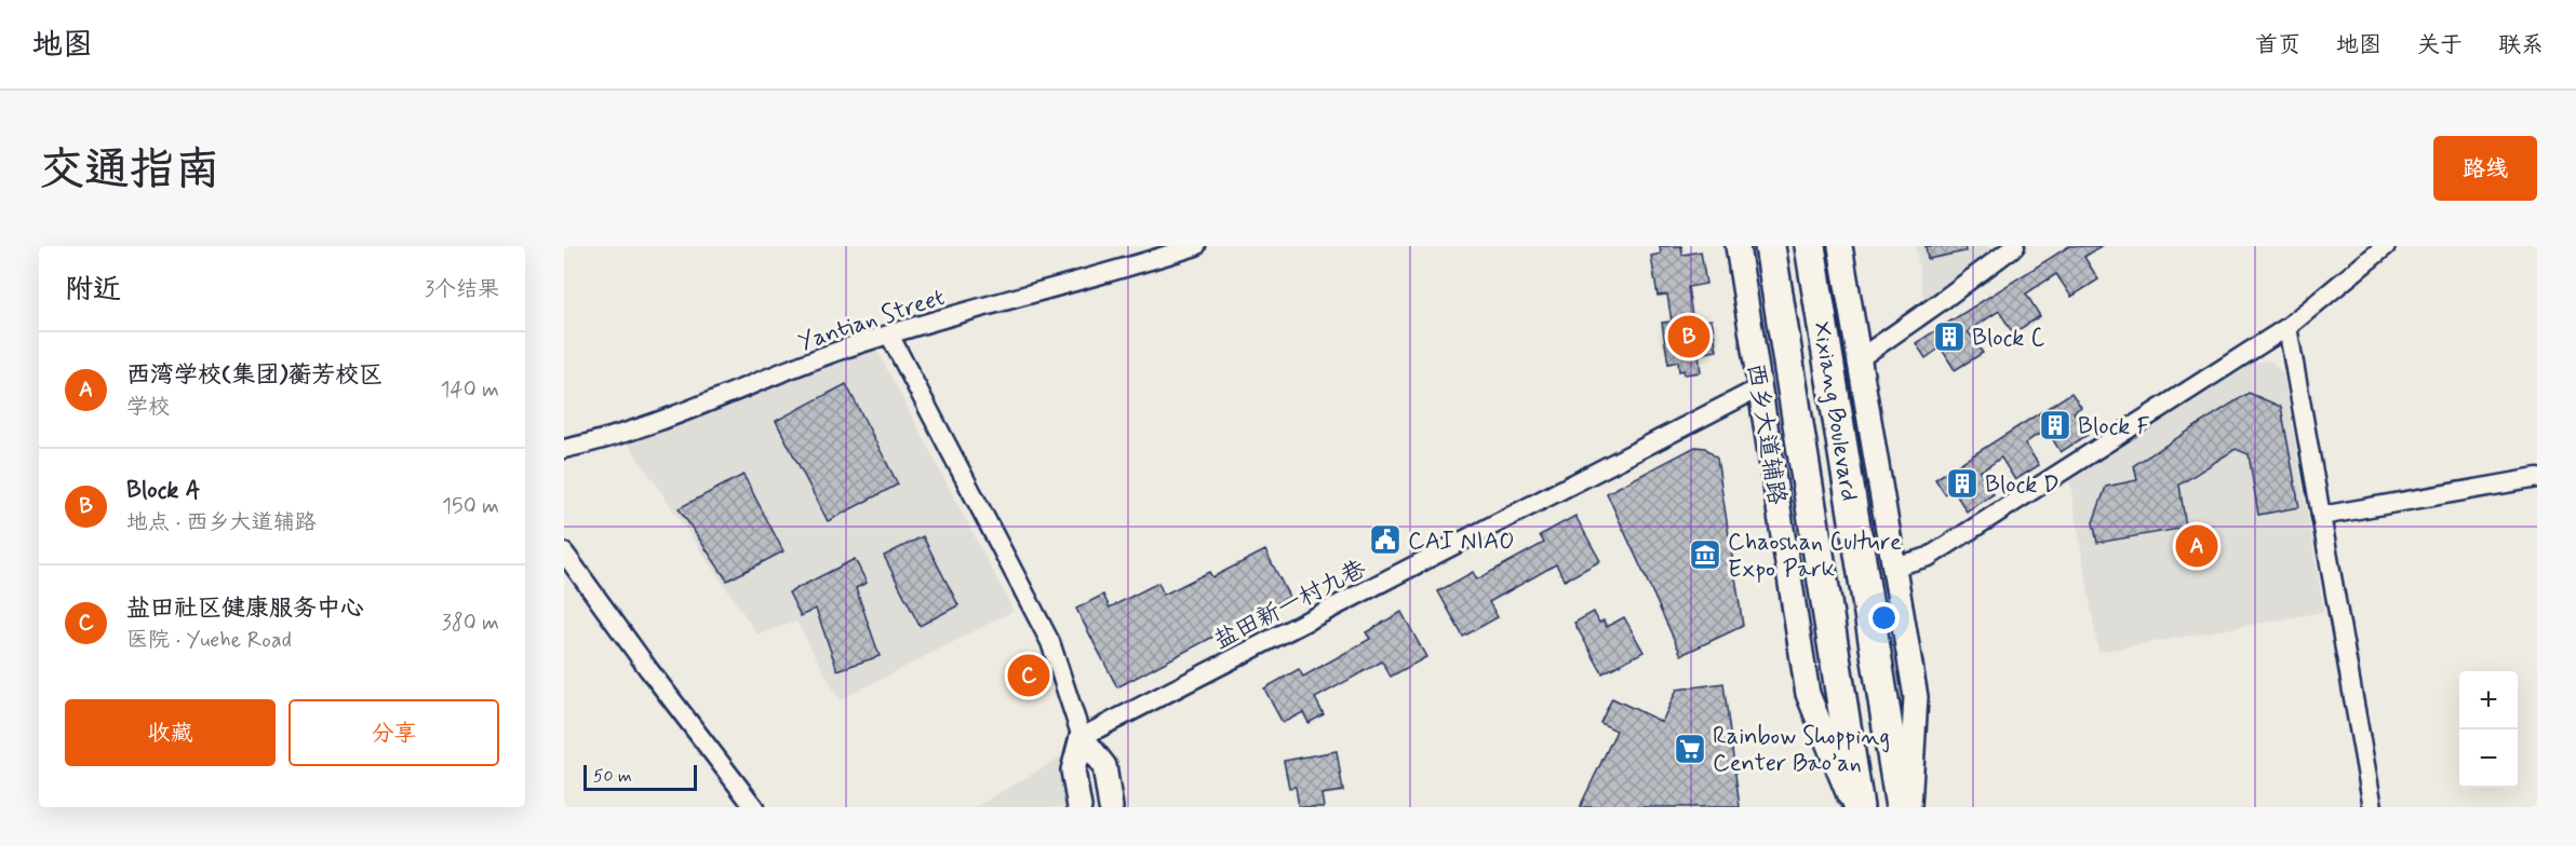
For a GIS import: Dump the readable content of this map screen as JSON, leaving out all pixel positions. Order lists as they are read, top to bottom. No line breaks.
{"streets":{"main road":["Xixiang Boulevard"],"street":["Yantian Street","西乡大道辅路","盐田新一村九巷"]},"crossings":[["西乡大道辅路","盐田新一村九巷"]],"places":{"building":["Block C","Block F","Block D"],"public building":["CAI NIAO"],"museum":["Chaoshan Culture Expo Park"],"supermarket":["Rainbow Shopping Center Bao’an"]},"scale_bar":"50 m","page":{"header":"地图","nav":["首页","地图","关于","联系"],"buttons":["路线",["收藏","分享"]],"title":"交通指南","heading":["附近","3个结果"],"pins":["B","A","C"],"list":[{"mark":"A","name":"西湾学校(集团)蘅芳校区","note":"学校","value":"140 m"},{"mark":"B","name":"Block A","note":"地点 · 西乡大道辅路","value":"150 m"},{"mark":"C","name":"盐田社区健康服务中心","note":"医院 · Yuehe Road","value":"380 m"}],"map_buttons":["+","−"],"scale":"50 m"}}
